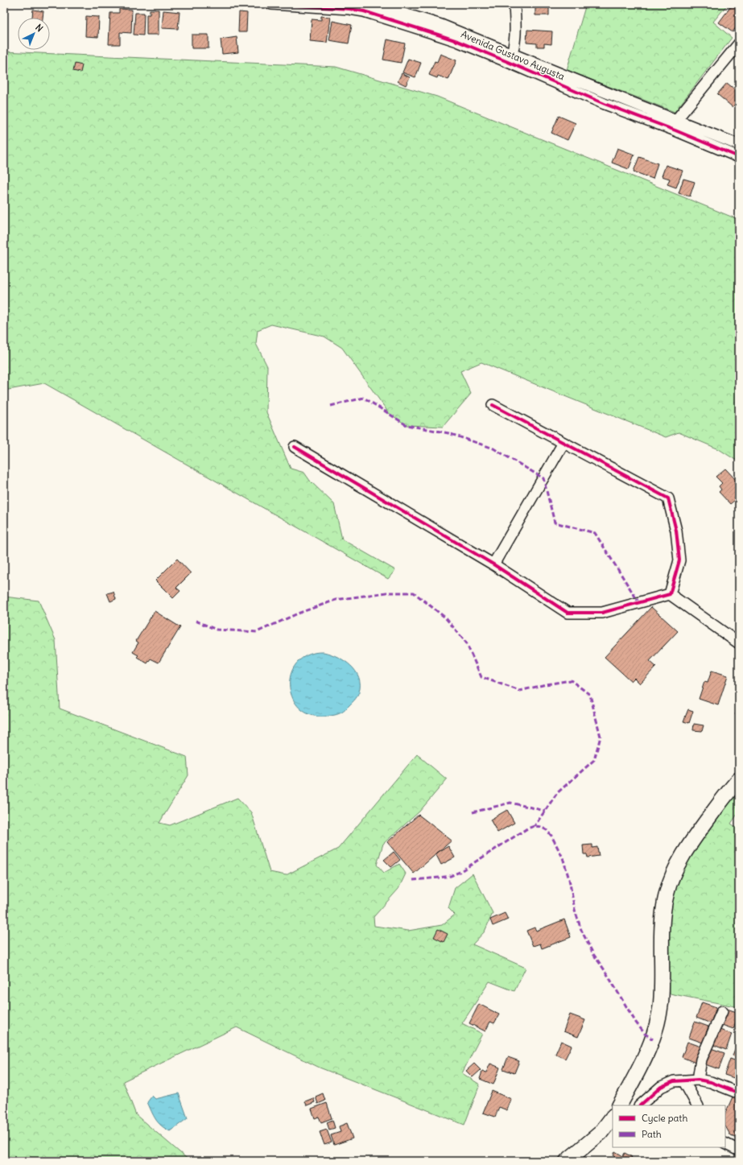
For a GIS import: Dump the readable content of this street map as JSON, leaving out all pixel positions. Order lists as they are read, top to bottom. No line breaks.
{"streets":{"street":["Avenida Gustavo Augusta"]},"legend":["Cycle path","Path"],"north":"top right"}
